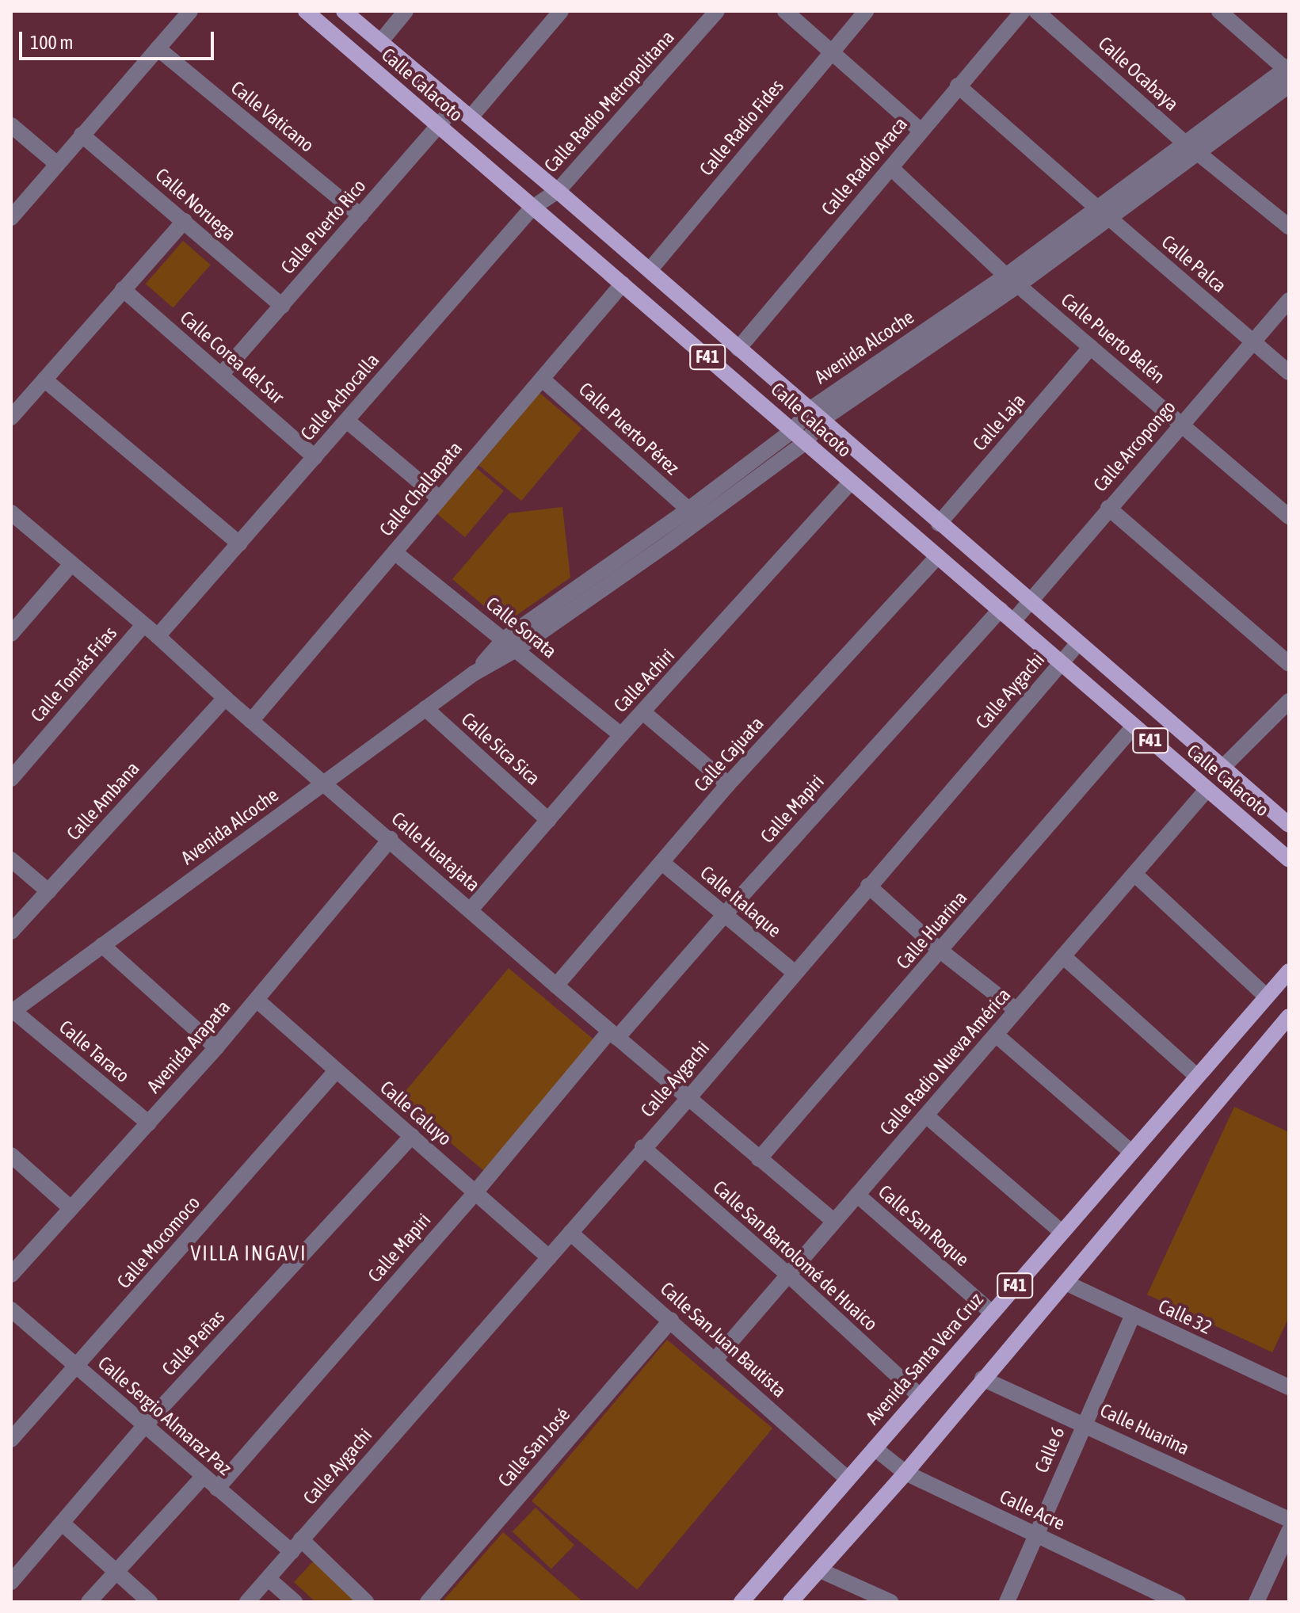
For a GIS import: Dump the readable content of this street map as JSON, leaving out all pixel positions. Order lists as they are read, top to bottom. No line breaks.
{"streets":{"main road":["Calle Calacoto","F41","Avenida Santa Vera Cruz"],"street":["Calle Ocabaya","Calle Radio Metropolitana","Calle Vaticano","Calle Radio Fides","Calle Radio Araca","Calle Noruega","Calle Puerto Rico","Calle Palca","Calle Puerto Belén","Avenida Alcoche","Calle Corea del Sur","Calle Achocalla","Calle Laja","Calle Puerto Pérez","Calle Arcopongo","Calle Challapata","Calle Sorata","Calle Tomás Frías","Calle Achiri","Calle Aygachi","Calle Sica Sica","Calle Cajuata","Calle Ambana","Calle Mapiri","Calle Huatajata","Calle Italaque","Calle Huarina","Avenida Arapata","Calle Taraco","Calle Radio Nueva América","Calle Caluyo","Calle San Roque","Calle Mocomoco","Calle San Bartolomé de Huaico","Calle 32","Calle San Juan Bautista","Calle Peñas","Calle Sergio Almaraz Paz","Calle San José","Calle 6","Calle Acre"]},"crossings":[["Calle Ocabaya","Avenida Alcoche"],["Calle Calacoto","Calle Radio Metropolitana"],["Calle Calacoto","Calle Radio Fides"],["Calle Calacoto","Calle Radio Araca"],["Calle Calacoto","Calle Puerto Rico"],["Calle Calacoto","Avenida Alcoche"],["Calle Calacoto","Calle Achocalla"],["Calle Calacoto","Calle Laja"],["Calle Calacoto","Calle Arcopongo"],["Calle Calacoto","Calle Challapata"],["Calle Calacoto","Calle Achiri"],["Calle Calacoto","Calle Aygachi"],["Calle Calacoto","Calle Cajuata"],["Calle Calacoto","Calle Mapiri"],["Calle Calacoto","Calle Huarina"],["Calle Calacoto","Calle Radio Nueva América"],["Calle Radio Metropolitana","Calle Achocalla"],["Calle Vaticano","Calle Puerto Rico"],["Calle Radio Araca","Calle Palca"],["Calle Radio Araca","Calle Puerto Belén"],["Calle Noruega","Calle Puerto Rico"],["Calle Puerto Rico","Calle Corea del Sur"],["Calle Palca","Avenida Alcoche"],["Calle Palca","Calle Arcopongo"],["Calle Puerto Belén","Avenida Alcoche"],["Calle Puerto Belén","Calle Laja"],["Calle Puerto Belén","Calle Arcopongo"],["Avenida Alcoche","Calle Puerto Pérez"],["Avenida Alcoche","Calle Sorata"],["Avenida Alcoche","Calle Sica Sica"],["Avenida Alcoche","Calle Huatajata"],["Avenida Alcoche","Calle Taraco"],["Calle Corea del Sur","Calle Achocalla"],["F41","Calle Huarina"],["F41","Calle 32"],["F41","Calle Acre"],["Calle Achocalla","Calle Huatajata"],["Calle Puerto Pérez","Calle Challapata"],["Calle Challapata","Calle Sorata"],["Calle Challapata","Calle Huatajata"],["Calle Sorata","Calle Achiri"],["Calle Tomás Frías","Calle Huatajata"],["Calle Achiri","Calle Sica Sica"],["Calle Achiri","Calle Huatajata"],["Calle Aygachi","Calle Huatajata"],["Calle Aygachi","Calle Italaque"],["Calle Aygachi","Calle Caluyo"],["Calle Aygachi","Calle San Bartolomé de Huaico"],["Calle Aygachi","Calle San Juan Bautista"],["Calle Aygachi","Calle Sergio Almaraz Paz"],["Calle Cajuata","Calle Huatajata"],["Calle Cajuata","Calle Italaque"],["Calle Ambana","Calle Huatajata"],["Calle Mapiri","Calle Huatajata"],["Calle Mapiri","Calle Italaque"],["Calle Mapiri","Calle Caluyo"],["Calle Mapiri","Calle Sergio Almaraz Paz"],["Calle Huatajata","Calle Huarina"],["Calle Huatajata","Avenida Arapata"],["Calle Huatajata","Calle Radio Nueva América"],["Calle Huarina","Calle 6"],["Avenida Arapata","Calle Taraco"],["Avenida Arapata","Calle Caluyo"],["Calle Radio Nueva América","Calle San Roque"],["Calle Radio Nueva América","Calle San Bartolomé de Huaico"],["Calle Radio Nueva América","Calle San Juan Bautista"],["Calle Caluyo","Calle Mocomoco"],["Calle Caluyo","Calle Peñas"],["Calle San Roque","Avenida Santa Vera Cruz"],["Calle Mocomoco","Calle Sergio Almaraz Paz"],["Calle San Bartolomé de Huaico","Avenida Santa Vera Cruz"],["Calle 32","Calle 6"],["Calle San Juan Bautista","Avenida Santa Vera Cruz"],["Calle San Juan Bautista","Calle San José"],["Calle Peñas","Calle Sergio Almaraz Paz"],["Avenida Santa Vera Cruz","Calle Acre"],["Calle 6","Calle Acre"]],"districts":["VILLA INGAVI"],"scale_bar":"100 m"}
